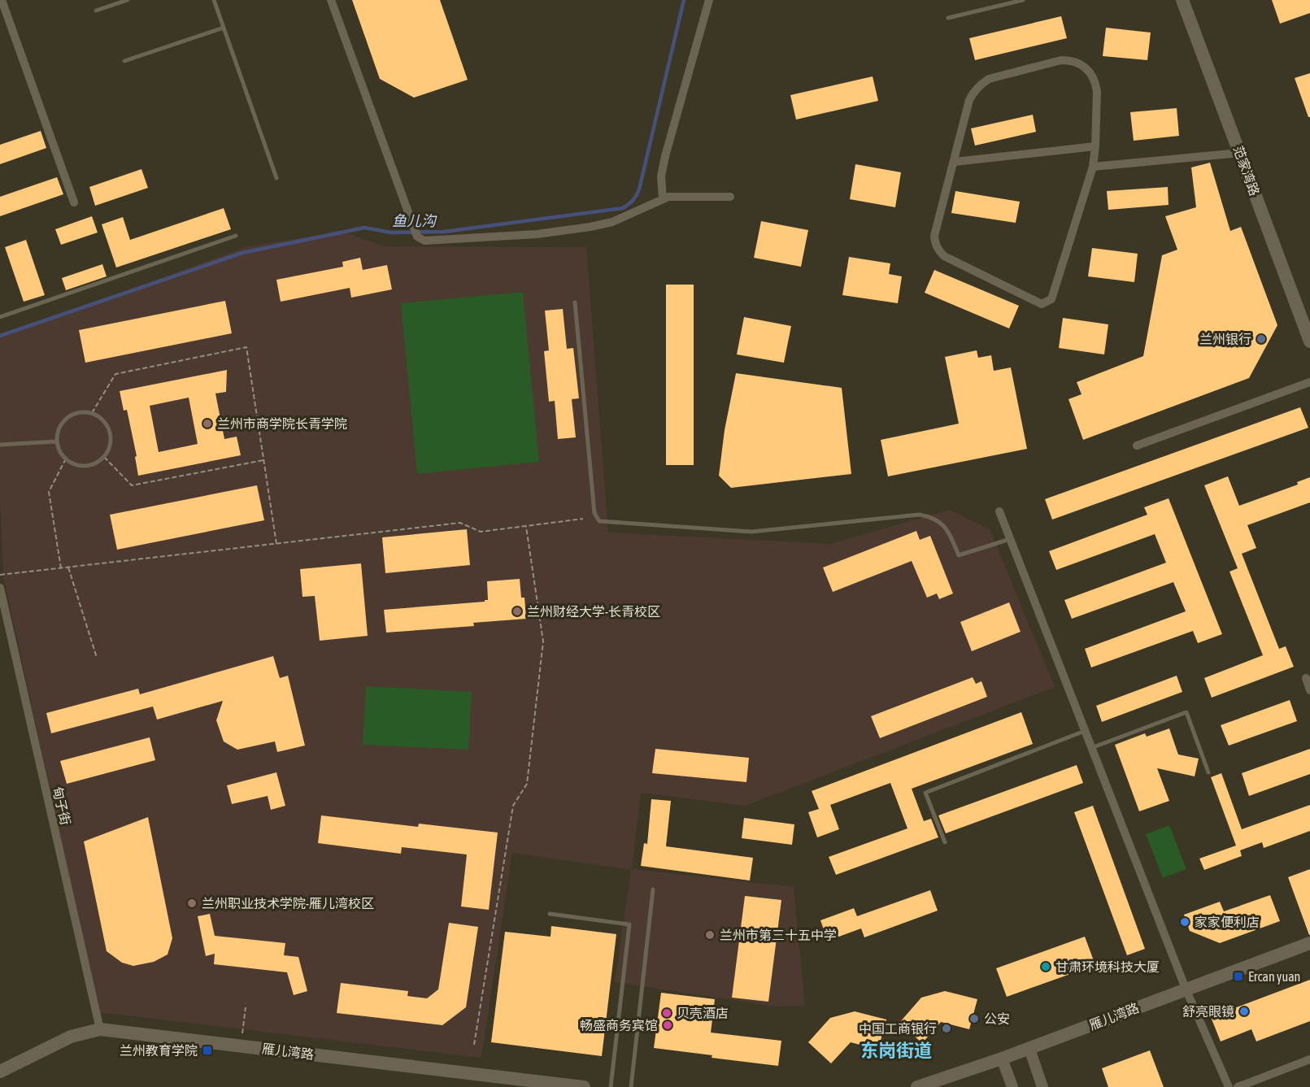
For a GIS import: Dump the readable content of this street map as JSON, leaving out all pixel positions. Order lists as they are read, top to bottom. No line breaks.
{"streets":{"main road":["范家湾路","雁儿湾路"],"street":["甸子街"]},"crossings":[["甸子街","雁儿湾路"]],"districts":["东岗街道"],"water":["鱼儿沟"],"places":{"other":["兰州银行","兰州市商学院长青学院","兰州财经大学-长青校区","兰州职业技术学院-雁儿湾校区","家家便利店","兰州市第三十五中学","甘肃环境科技大厦","舒亮眼镜","贝壳酒店","公安","畅盛商务宾馆","中国工商银行"],"transit":["Ercan yuan","兰州教育学院"]}}
